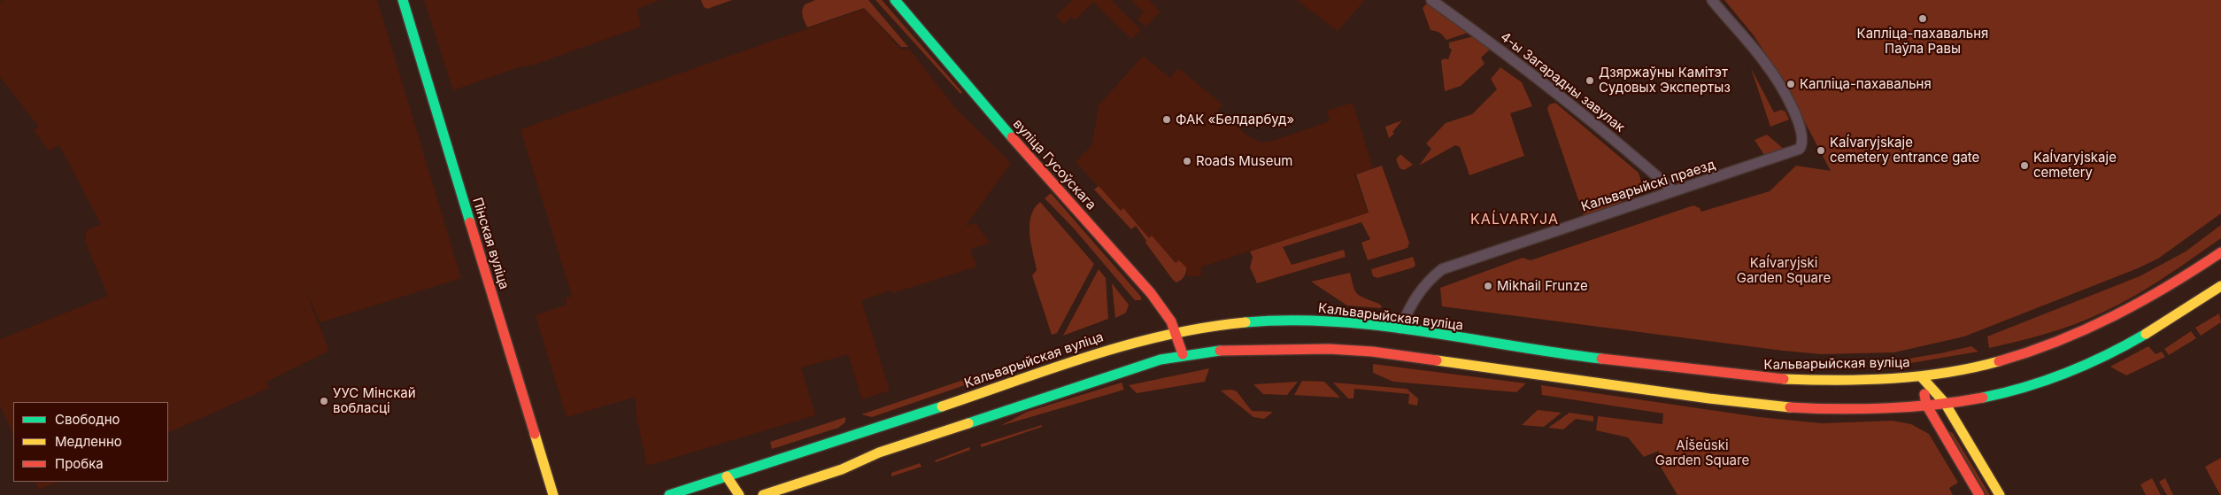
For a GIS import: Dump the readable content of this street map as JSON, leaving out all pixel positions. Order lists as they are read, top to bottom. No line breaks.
{"streets":{"main road":["вуліца Гусоўскага","Пінская вуліца","Кальварыйская вуліца"],"street":["4-ы Загарадны завулак","Кальварыйскі праезд"]},"crossings":[["4-ы Загарадны завулак","Кальварыйскі праезд"],["вуліца Гусоўскага","Кальварыйская вуліца"],["Кальварыйскі праезд","Кальварыйская вуліца"]],"districts":["KAĹVARYJA"],"parks":["Kaĺvaryjski Garden Square","Aĺšeŭski Garden Square"],"places":["Капліца-пахавальня Паўла Равы","Дзяржаўны Камітэт Судовых Экспертыз","Капліца-пахавальня","ФАК «Белдарбуд»","Kaĺvaryjskaje cemetery entrance gate","Roads Museum","Kaĺvaryjskaje cemetery","Mikhail Frunze","УУС Мінскай вобласці"],"legend":["Свободно","Медленно","Пробка"]}
